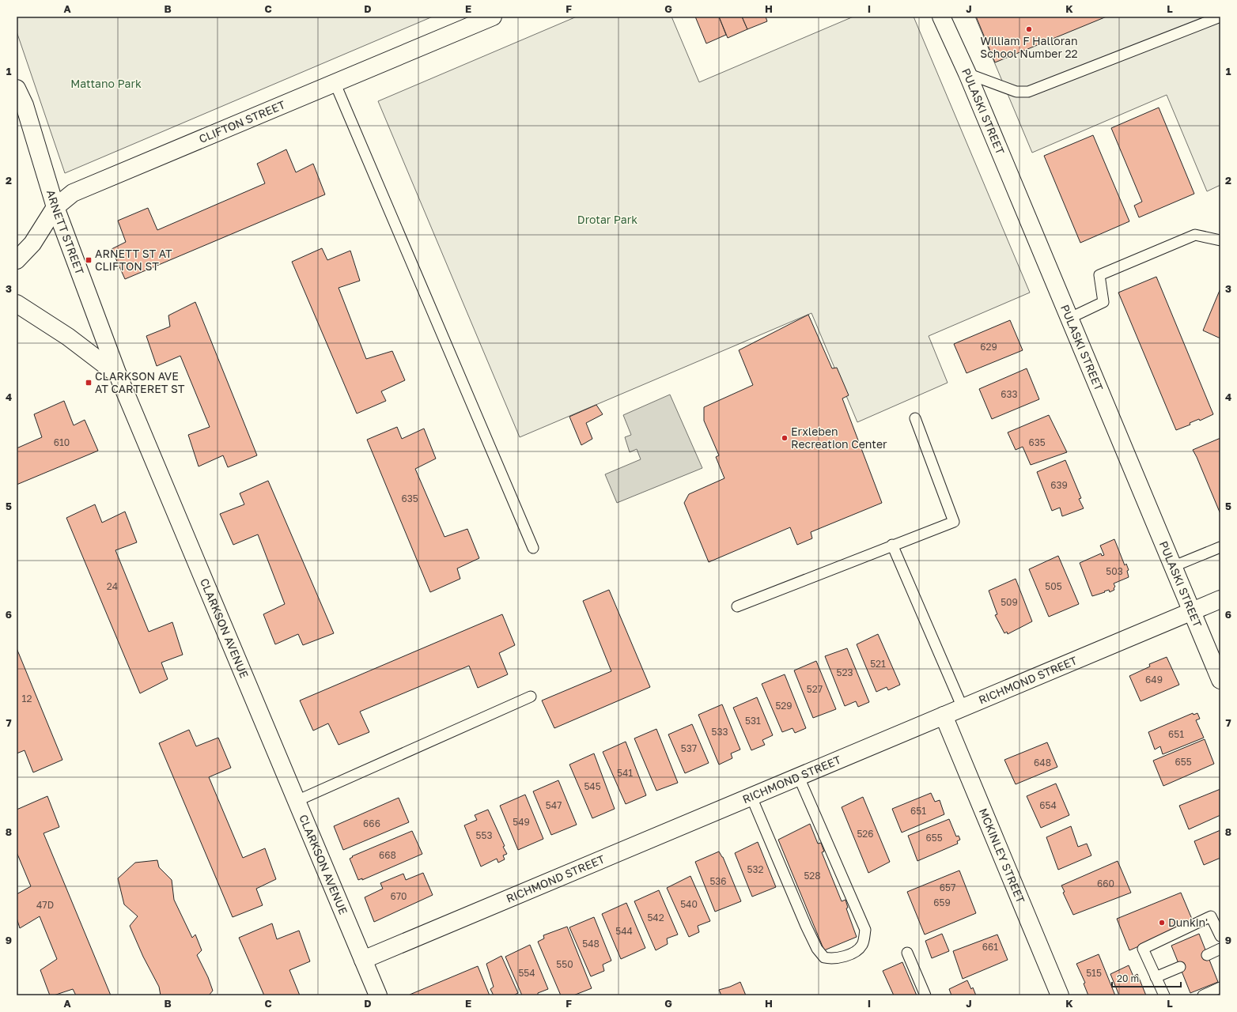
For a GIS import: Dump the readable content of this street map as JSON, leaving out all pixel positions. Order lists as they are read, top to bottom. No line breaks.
{"streets":{"street":["PULASKI STREET","CLIFTON STREET","ARNETT STREET","CLARKSON AVENUE","RICHMOND STREET","MCKINLEY STREET"]},"crossings":[["PULASKI STREET","RICHMOND STREET"],["CLIFTON STREET","ARNETT STREET"],["ARNETT STREET","CLARKSON AVENUE"],["CLARKSON AVENUE","RICHMOND STREET"],["RICHMOND STREET","MCKINLEY STREET"]],"parks":["Mattano Park","Drotar Park"],"places":{"other":["William F Halloran School Number 22","Erxleben Recreation Center","Dunkin'"],"transit":["ARNETT ST AT CLIFTON ST","CLARKSON AVE AT CARTERET ST"]},"house_numbers":["629","633","610","635","639","635","503","24","505","509","521","523","649","527","12","529","531","533","651","537","655","648","541","545","547","654","651","549","666","526","553","655","668","532","528","536","660","657","670","659","540","47D","542","544","548","661","550","554","515"],"scale_bar":"20 m","grid":{"columns":["A","B","C","D","E","F","G","H","I","J","K","L"],"rows":["1","2","3","4","5","6","7","8","9"]}}
